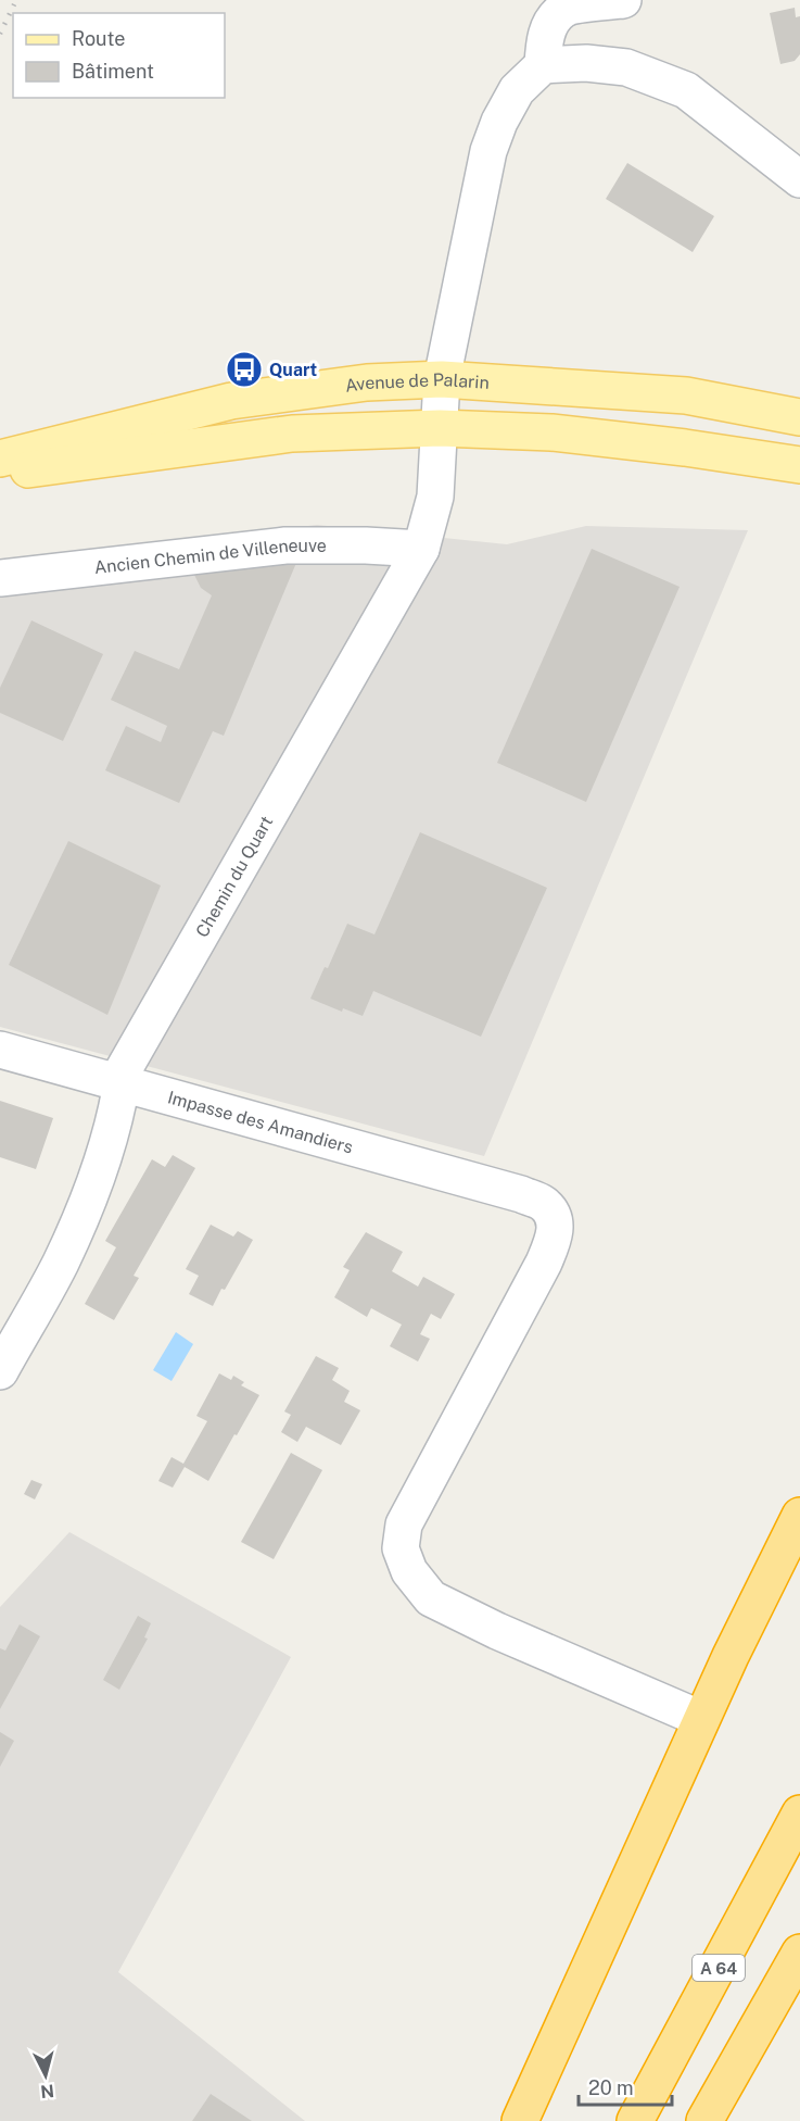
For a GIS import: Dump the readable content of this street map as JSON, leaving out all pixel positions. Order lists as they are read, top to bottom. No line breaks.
{"streets":{"highway":["A 64"],"main road":["Avenue de Palarin"],"street":["Ancien Chemin de Villeneuve","Chemin du Quart","Impasse des Amandiers"]},"crossings":[["Avenue de Palarin","Chemin du Quart"],["Ancien Chemin de Villeneuve","Chemin du Quart"],["Chemin du Quart","Impasse des Amandiers"]],"places":{"bus stop":["Quart"]},"legend":["Route","Bâtiment"],"scale_bar":"20 m","north":"bottom"}
